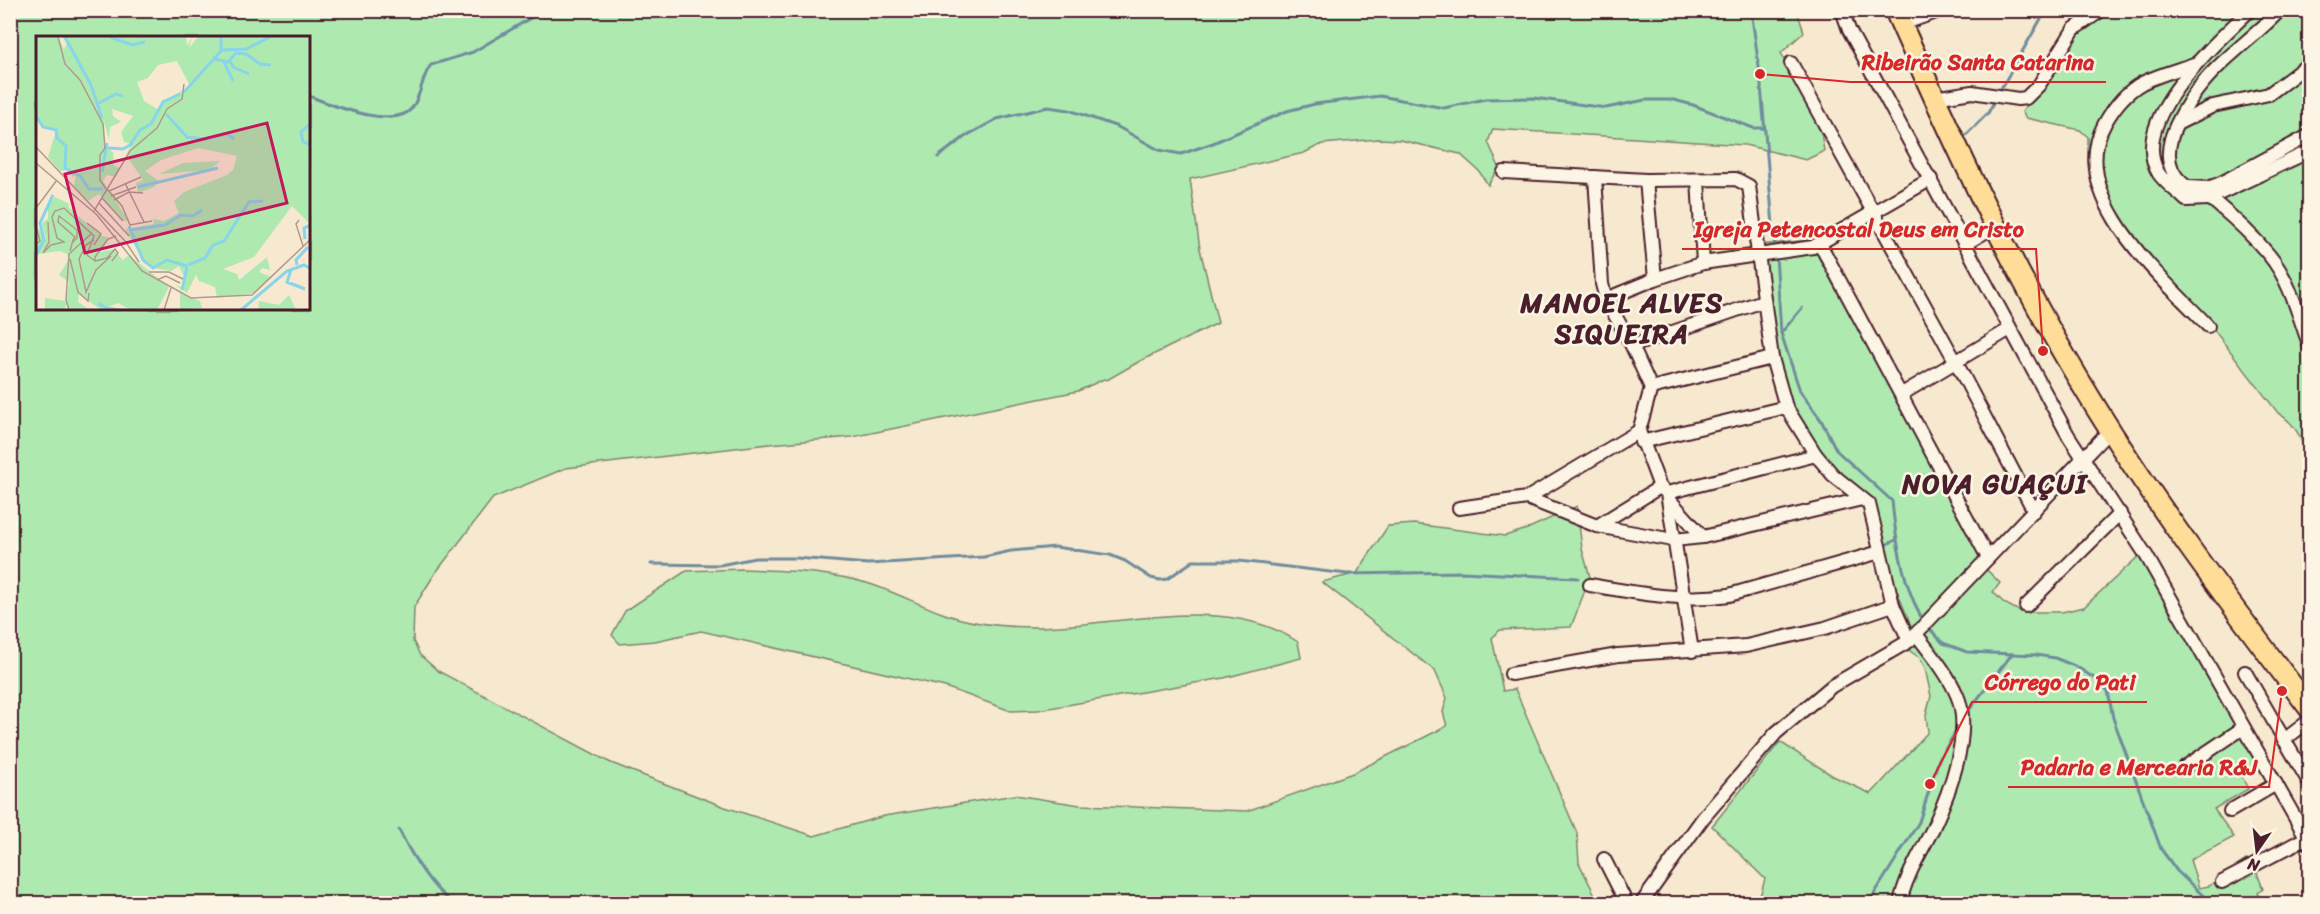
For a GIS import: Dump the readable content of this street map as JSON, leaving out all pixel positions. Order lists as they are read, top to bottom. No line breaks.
{"districts":["MANOEL ALVES SIQUEIRA","NOVA GUAÇUI"],"places":["Ribeirão Santa Catarina","Igreja Petencostal Deus em Cristo","Padaria e Mercearia R&J","Córrego do Pati"],"north":"bottom"}
